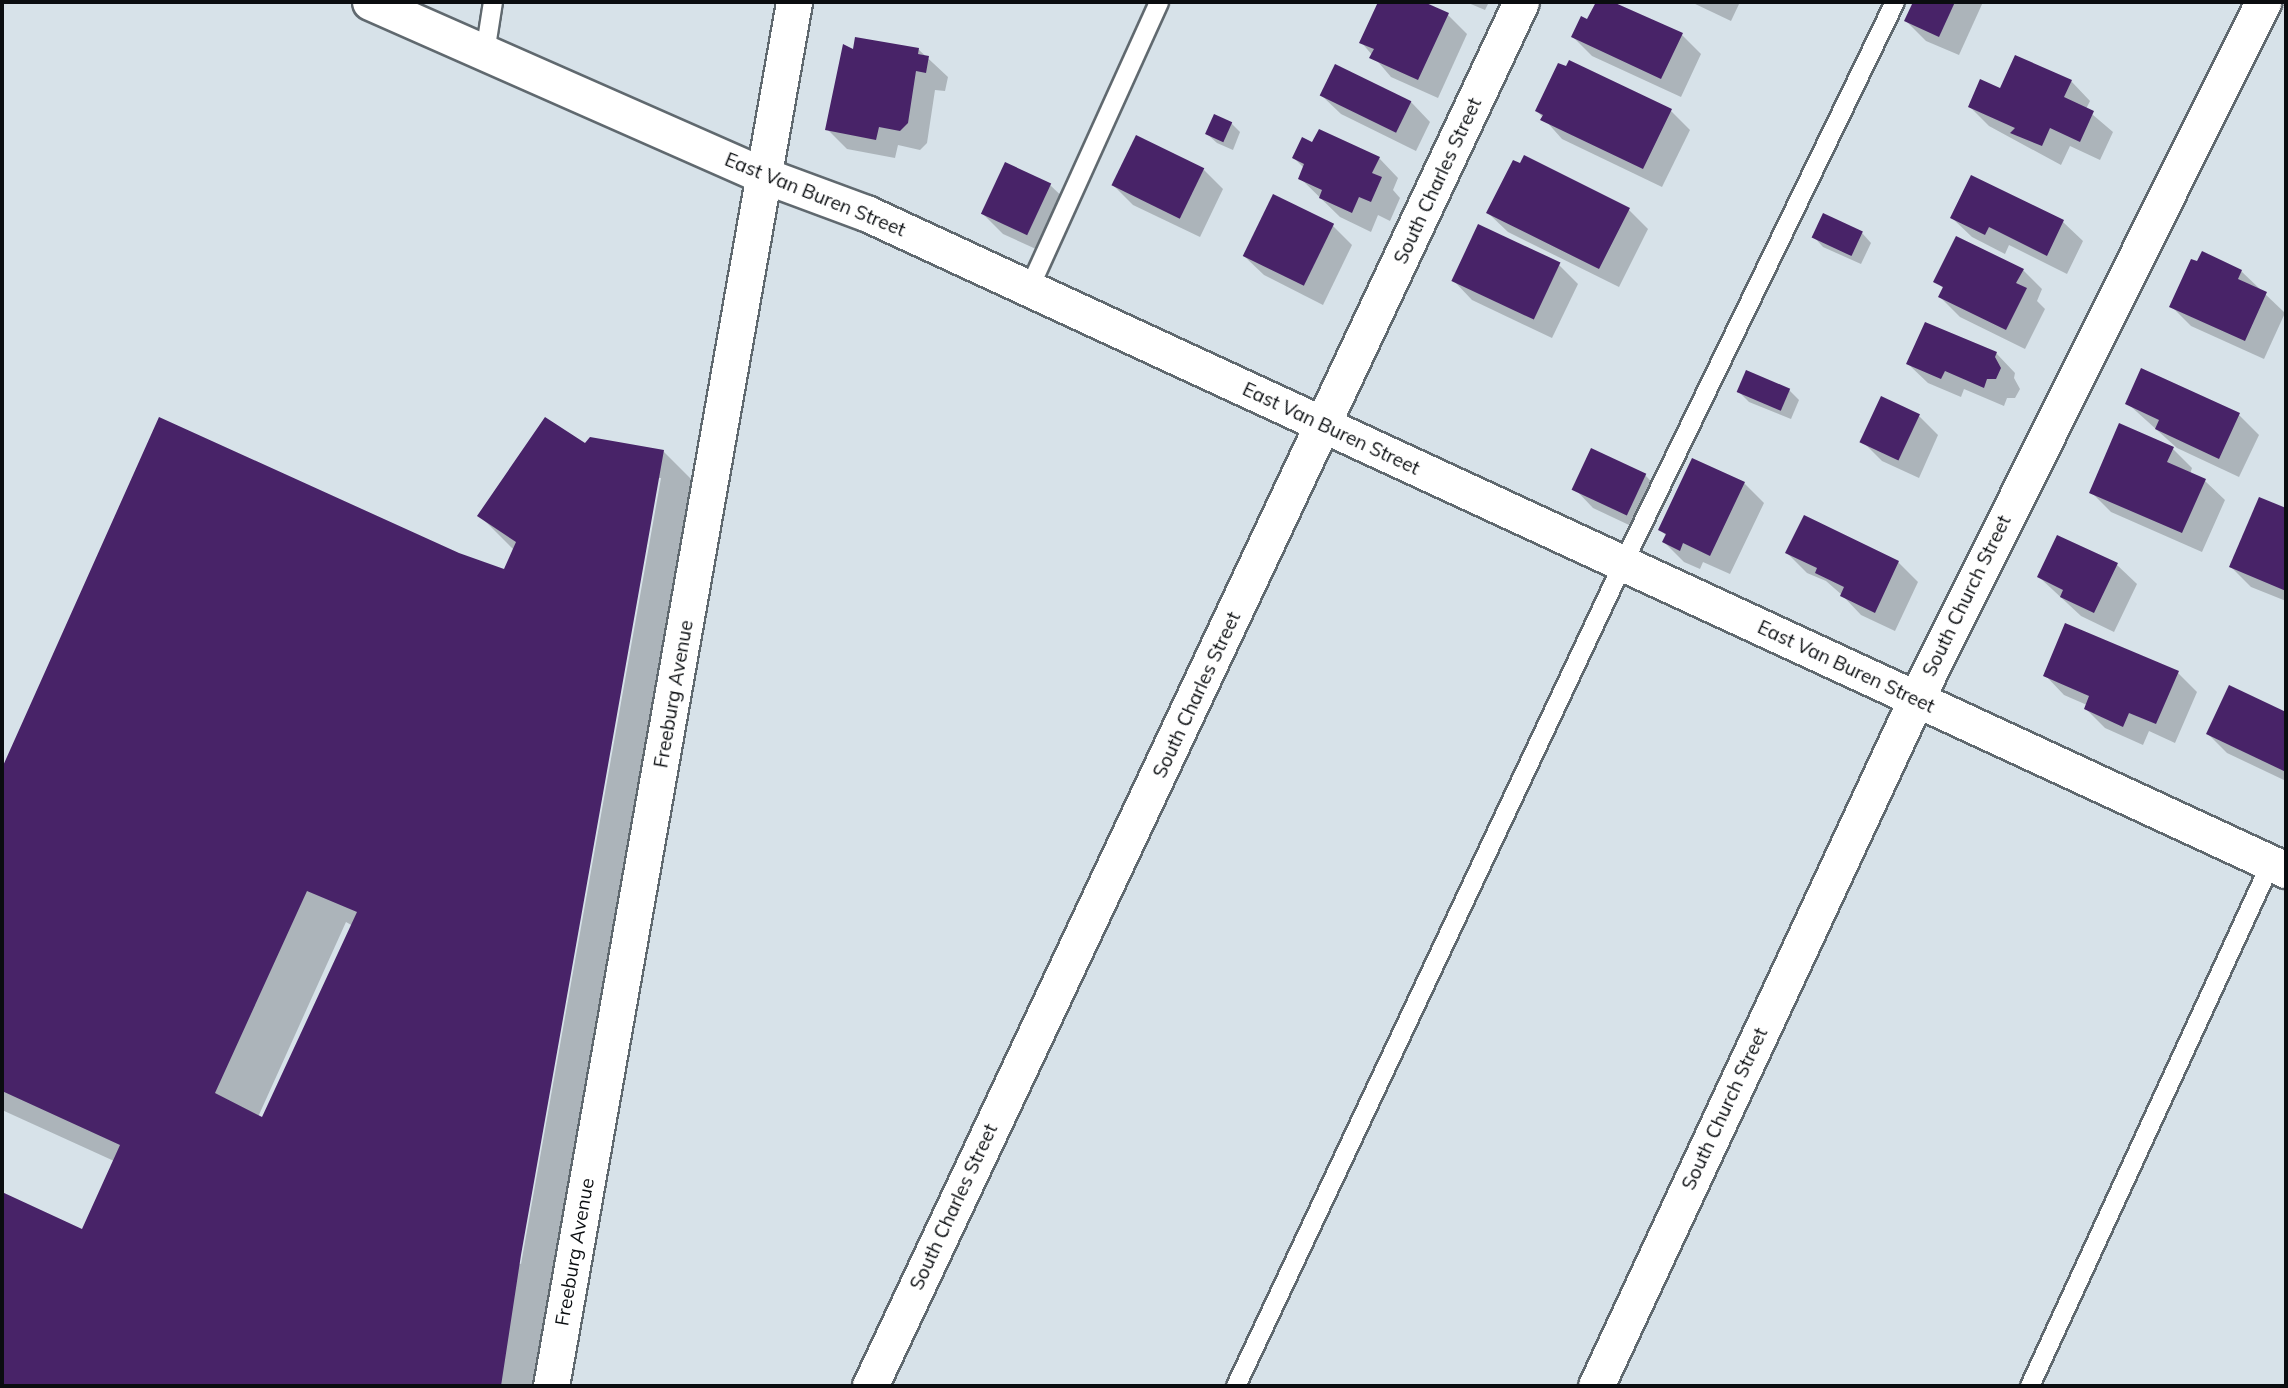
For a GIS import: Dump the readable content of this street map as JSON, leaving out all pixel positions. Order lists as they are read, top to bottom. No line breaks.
{"streets":{"street":["South Charles Street","East Van Buren Street","South Church Street","Freeburg Avenue"]},"crossings":[["South Charles Street","East Van Buren Street"],["East Van Buren Street","South Church Street"],["East Van Buren Street","Freeburg Avenue"]]}
